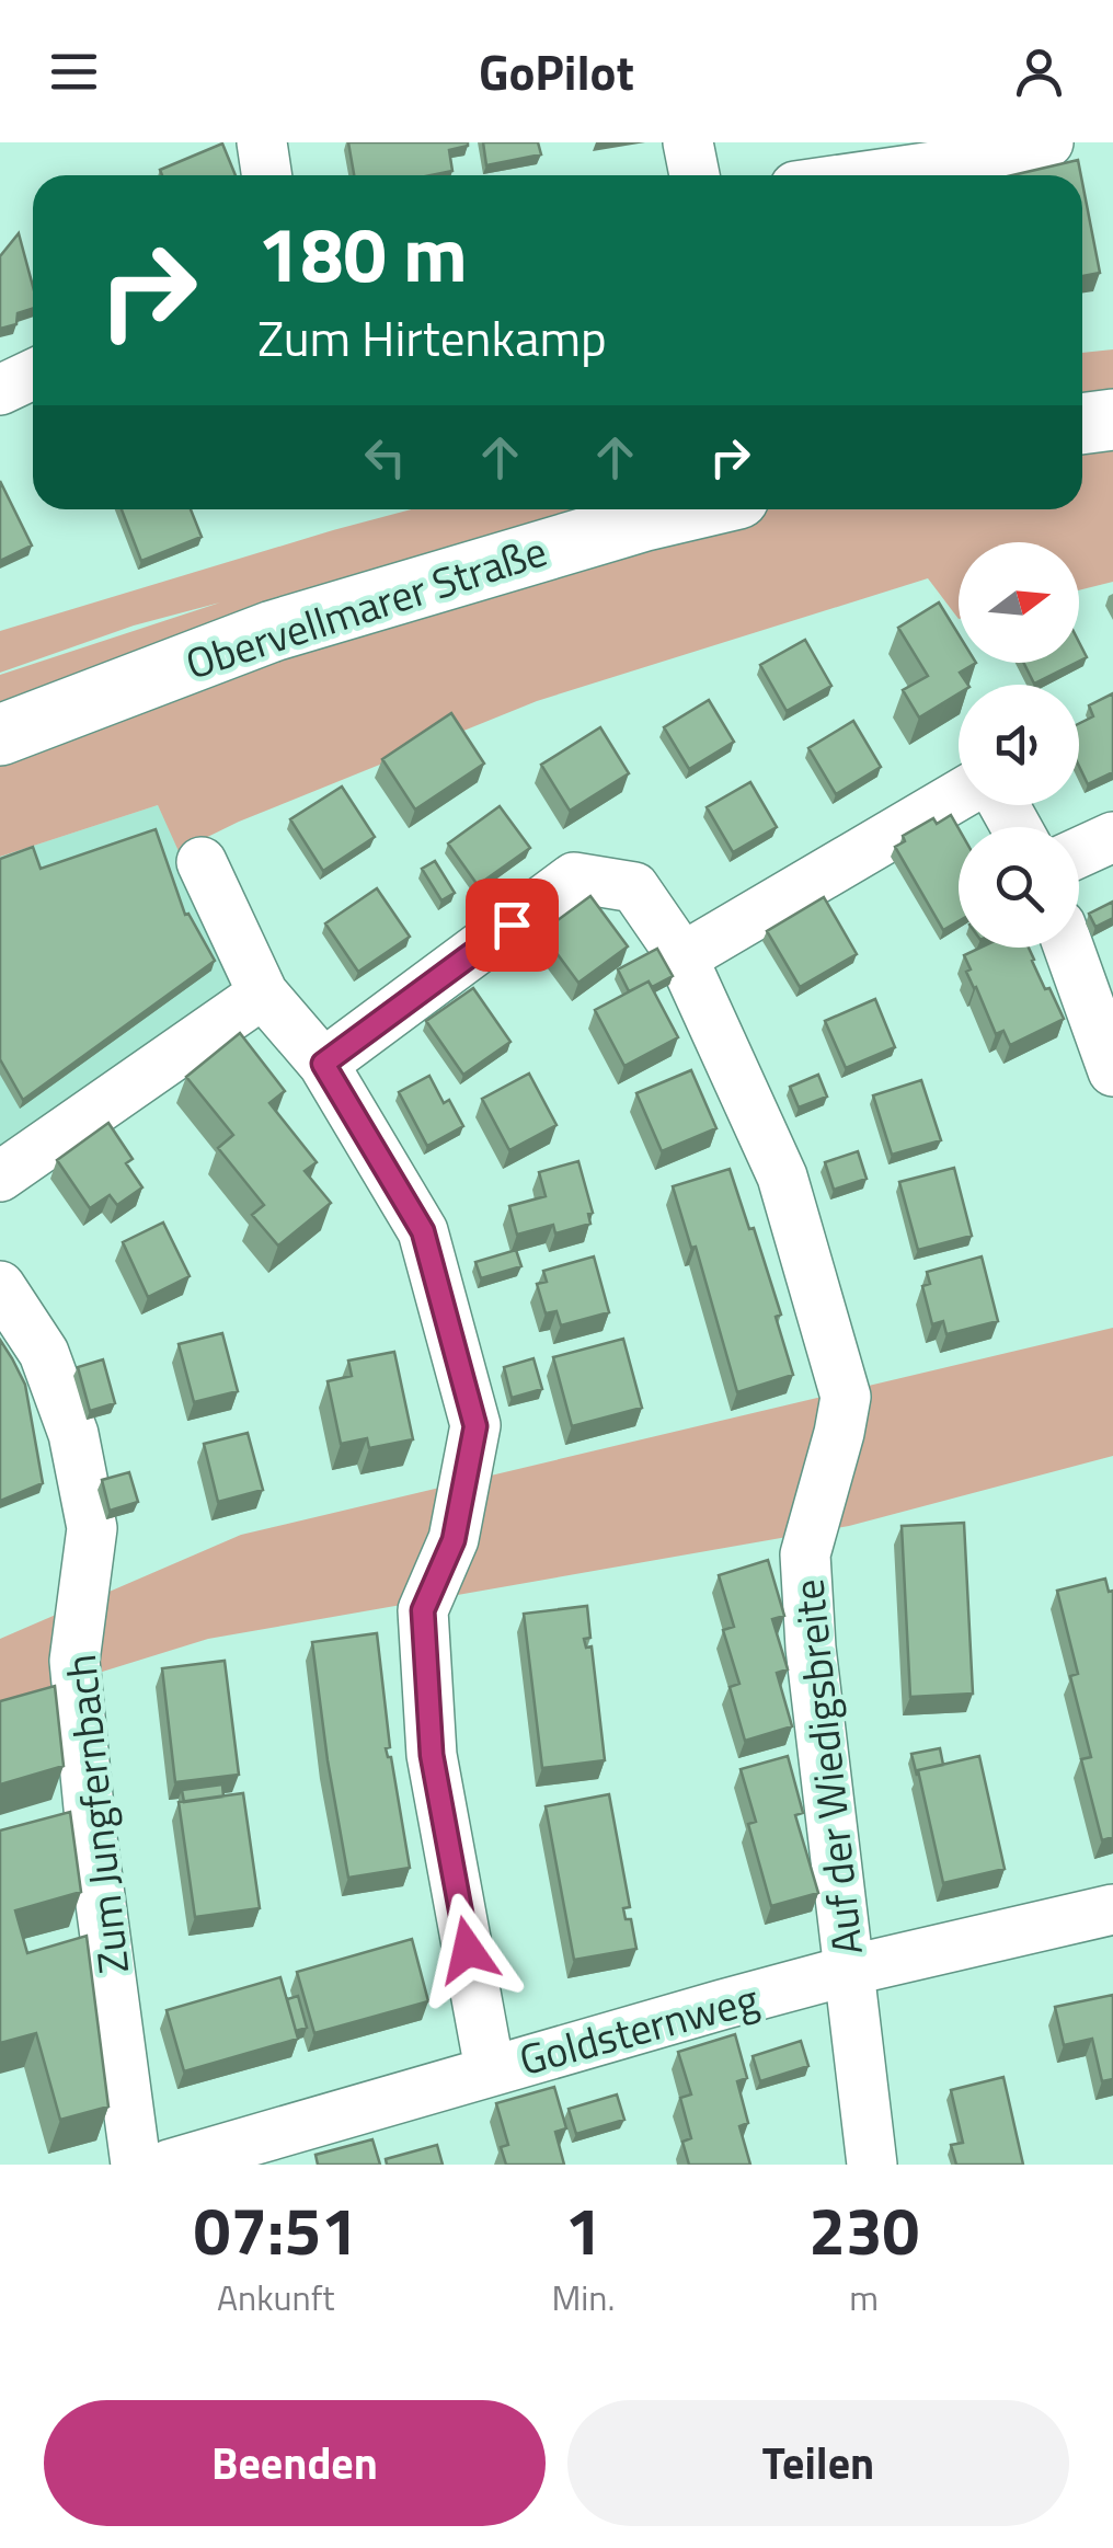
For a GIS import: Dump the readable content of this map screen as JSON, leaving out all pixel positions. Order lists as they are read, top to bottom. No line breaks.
{"streets":{"main road":["Obervellmarer Straße"],"street":["Auf der Wiedigsbreite","Zum Jungfernbach","Goldsternweg"]},"crossings":[["Auf der Wiedigsbreite","Goldsternweg"]],"north":"right","page":{"header":"GoPilot","turn":["180 m","Zum Hirtenkamp"],"eta":["07:51","Ankunft","1","Min.","230","m"],"buttons":["Beenden","Teilen"]}}
